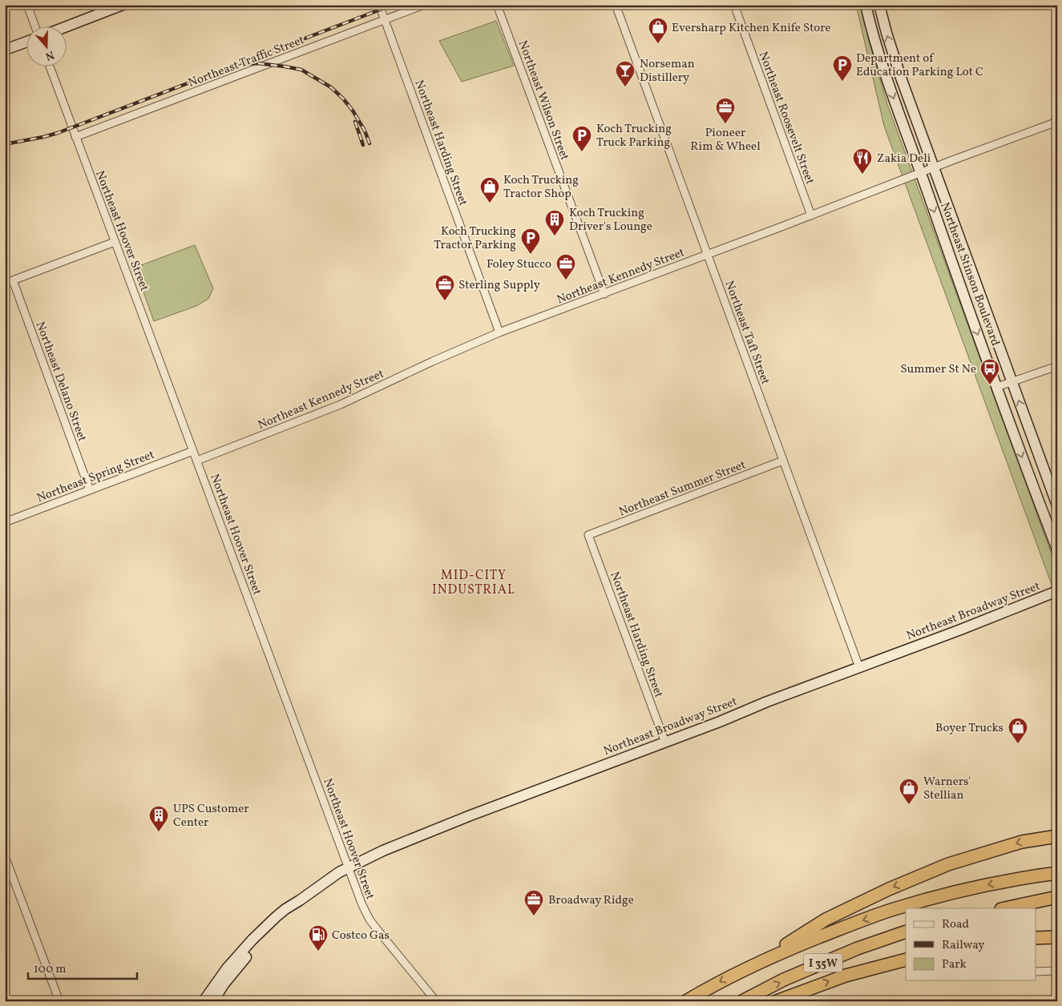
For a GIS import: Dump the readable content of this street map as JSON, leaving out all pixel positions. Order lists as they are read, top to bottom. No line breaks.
{"streets":{"highway":["I 35W"],"main road":["Northeast Stinson Boulevard","Northeast Broadway Street"],"street":["Northeast Traffic Street","Northeast Wilson Street","Northeast Roosevelt Street","Northeast Harding Street","Northeast Hoover Street","Northeast Kennedy Street","Northeast Taft Street","Northeast Delano Street","Northeast Spring Street","Northeast Summer Street"]},"crossings":[["Northeast Traffic Street","Northeast Harding Street"],["Northeast Traffic Street","Northeast Hoover Street"],["Northeast Wilson Street","Northeast Kennedy Street"],["Northeast Roosevelt Street","Northeast Kennedy Street"],["Northeast Harding Street","Northeast Kennedy Street"],["Northeast Harding Street","Northeast Summer Street"],["Northeast Harding Street","Northeast Broadway Street"],["Northeast Hoover Street","Northeast Kennedy Street"],["Northeast Hoover Street","Northeast Delano Street"],["Northeast Hoover Street","Northeast Spring Street"],["Northeast Hoover Street","Northeast Broadway Street"],["Northeast Stinson Boulevard","Northeast Kennedy Street"],["Northeast Kennedy Street","Northeast Taft Street"],["Northeast Taft Street","Northeast Summer Street"],["Northeast Taft Street","Northeast Broadway Street"],["Northeast Delano Street","Northeast Spring Street"]],"districts":["MID-CITY INDUSTRIAL"],"places":{"shop":["Eversharp Kitchen Knife Store","Koch Trucking Tractor Shop","Boyer Trucks","Warners' Stellian"],"parking":["Department of Education Parking Lot C","Koch Trucking Truck Parking","Koch Trucking Tractor Parking"],"bar":["Norseman Distillery"],"office":["Pioneer Rim & Wheel","Foley Stucco","Sterling Supply","Broadway Ridge"],"restaurant":["Zakia Deli"],"building":["Koch Trucking Driver's Lounge","UPS Customer Center"],"bus stop":["Summer St Ne"],"fuel station":["Costco Gas"]},"legend":["Road","Railway","Park"],"scale_bar":"100 m","north":"bottom"}
